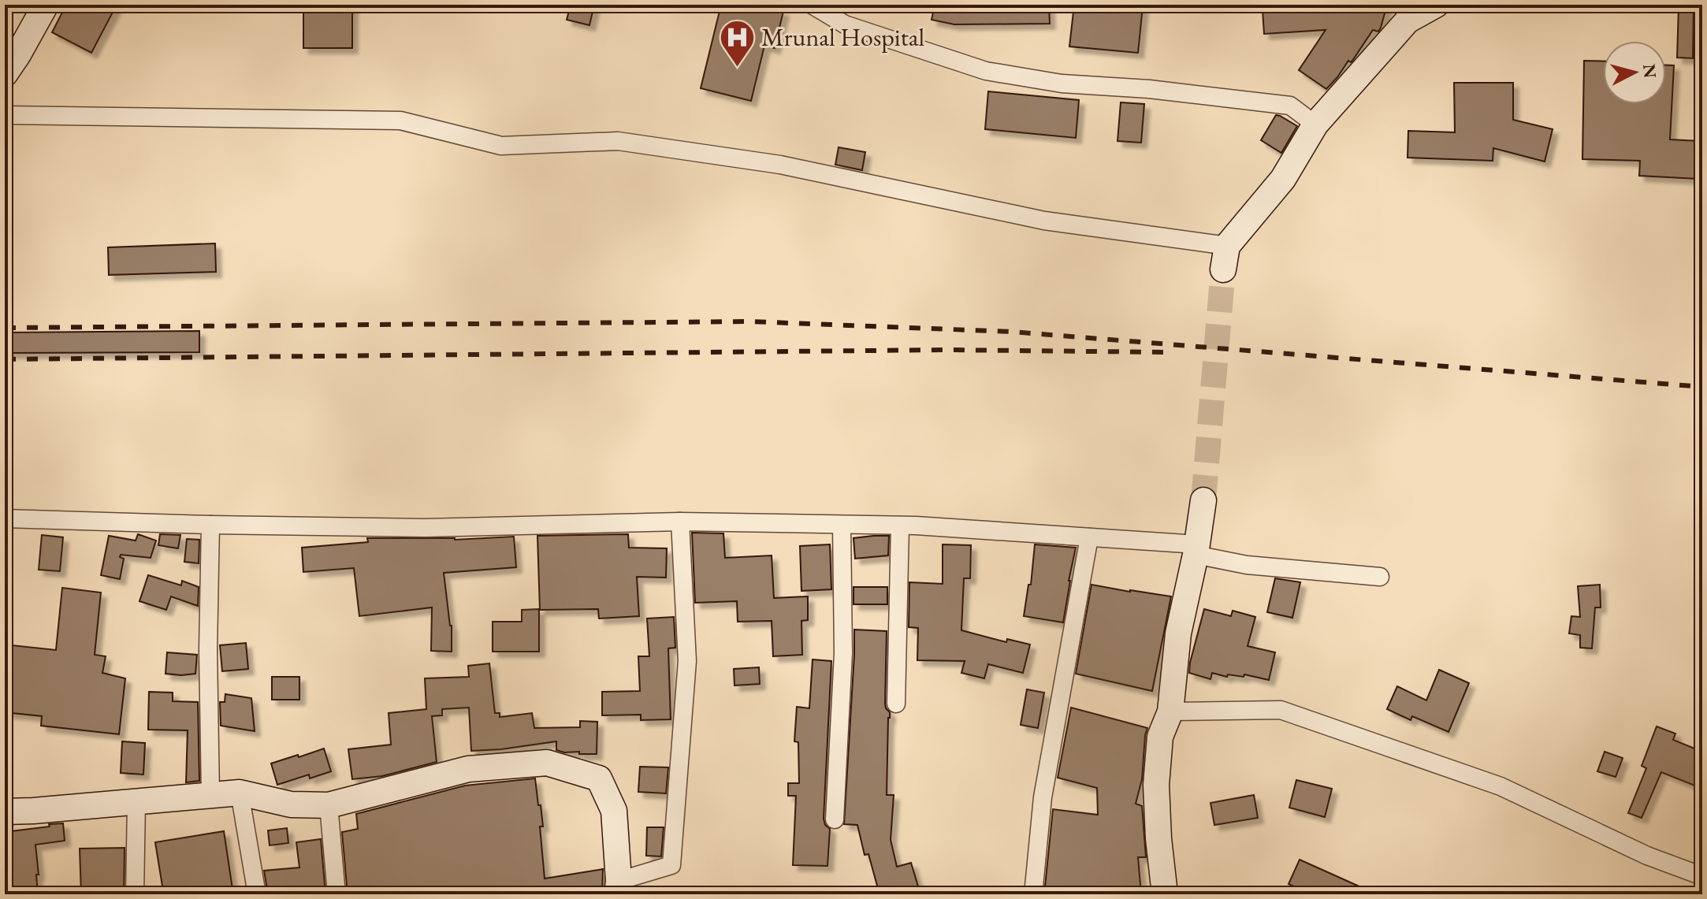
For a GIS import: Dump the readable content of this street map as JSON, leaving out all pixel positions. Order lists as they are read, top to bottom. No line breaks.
{"places":{"hospital":["Mrunal Hospital"]},"north":"right"}
